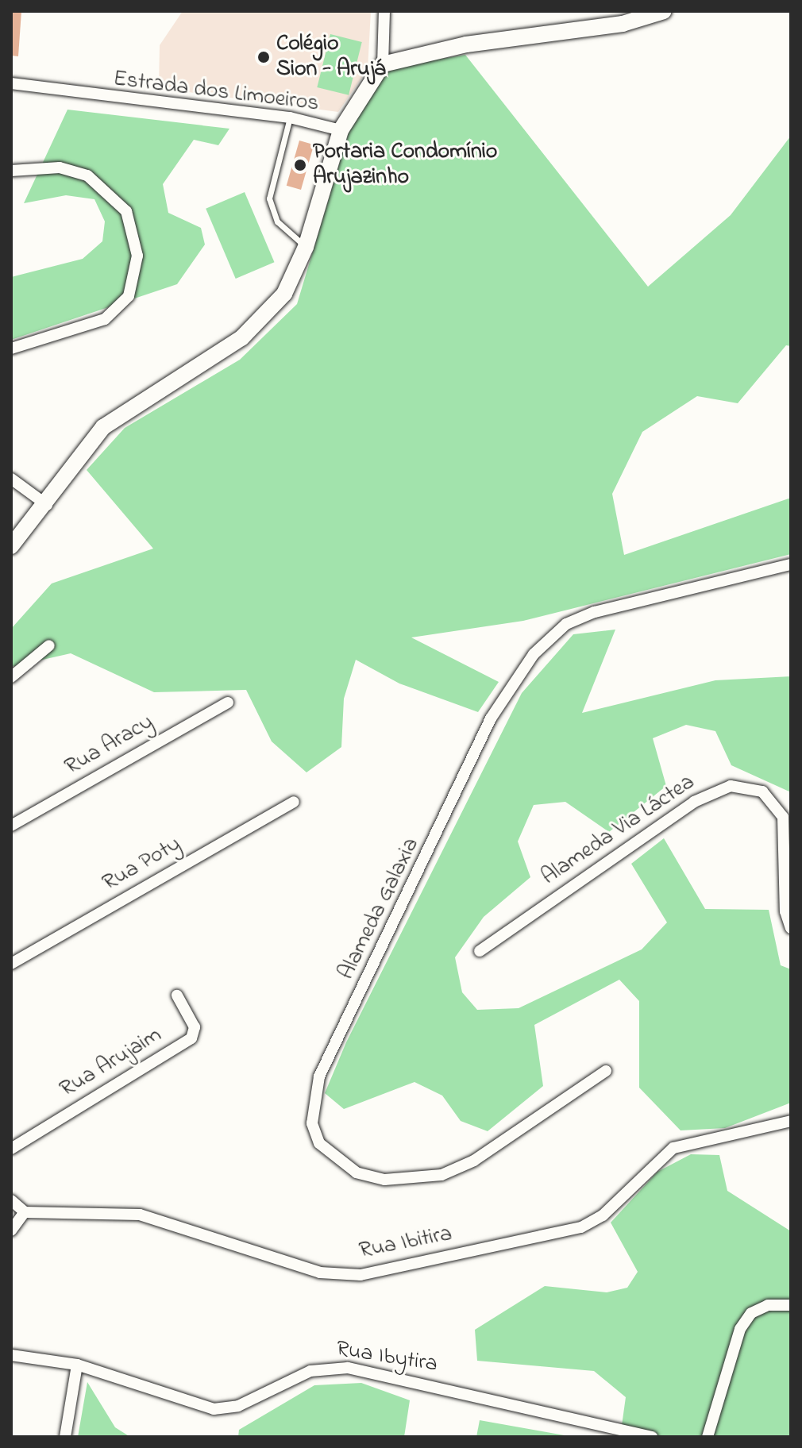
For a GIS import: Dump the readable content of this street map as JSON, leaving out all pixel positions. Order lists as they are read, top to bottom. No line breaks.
{"streets":{"street":["Estrada dos Limoeiros","Rua Aracy","Alameda Via Láctea","Rua Poty","Alameda Galaxia","Rua Arujaim","Rua Ibitira","Rua Ibytira"]},"places":["Colégio Sion - Arujá","Portaria Condomínio Arujazinho"]}
